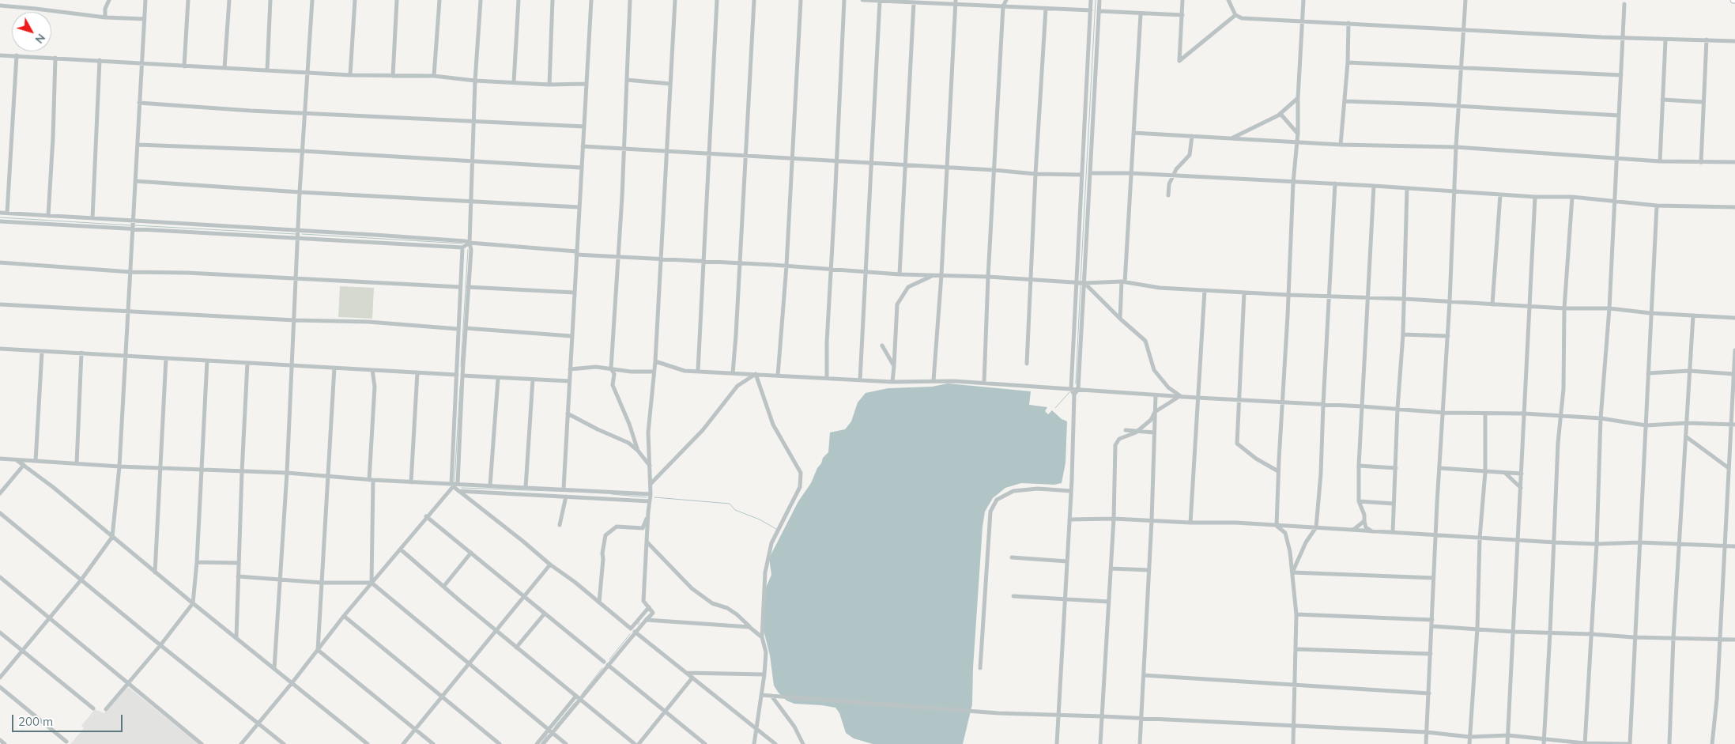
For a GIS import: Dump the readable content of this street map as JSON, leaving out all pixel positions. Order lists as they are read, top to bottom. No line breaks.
{"scale_bar":"200 m","north":"bottom right"}
